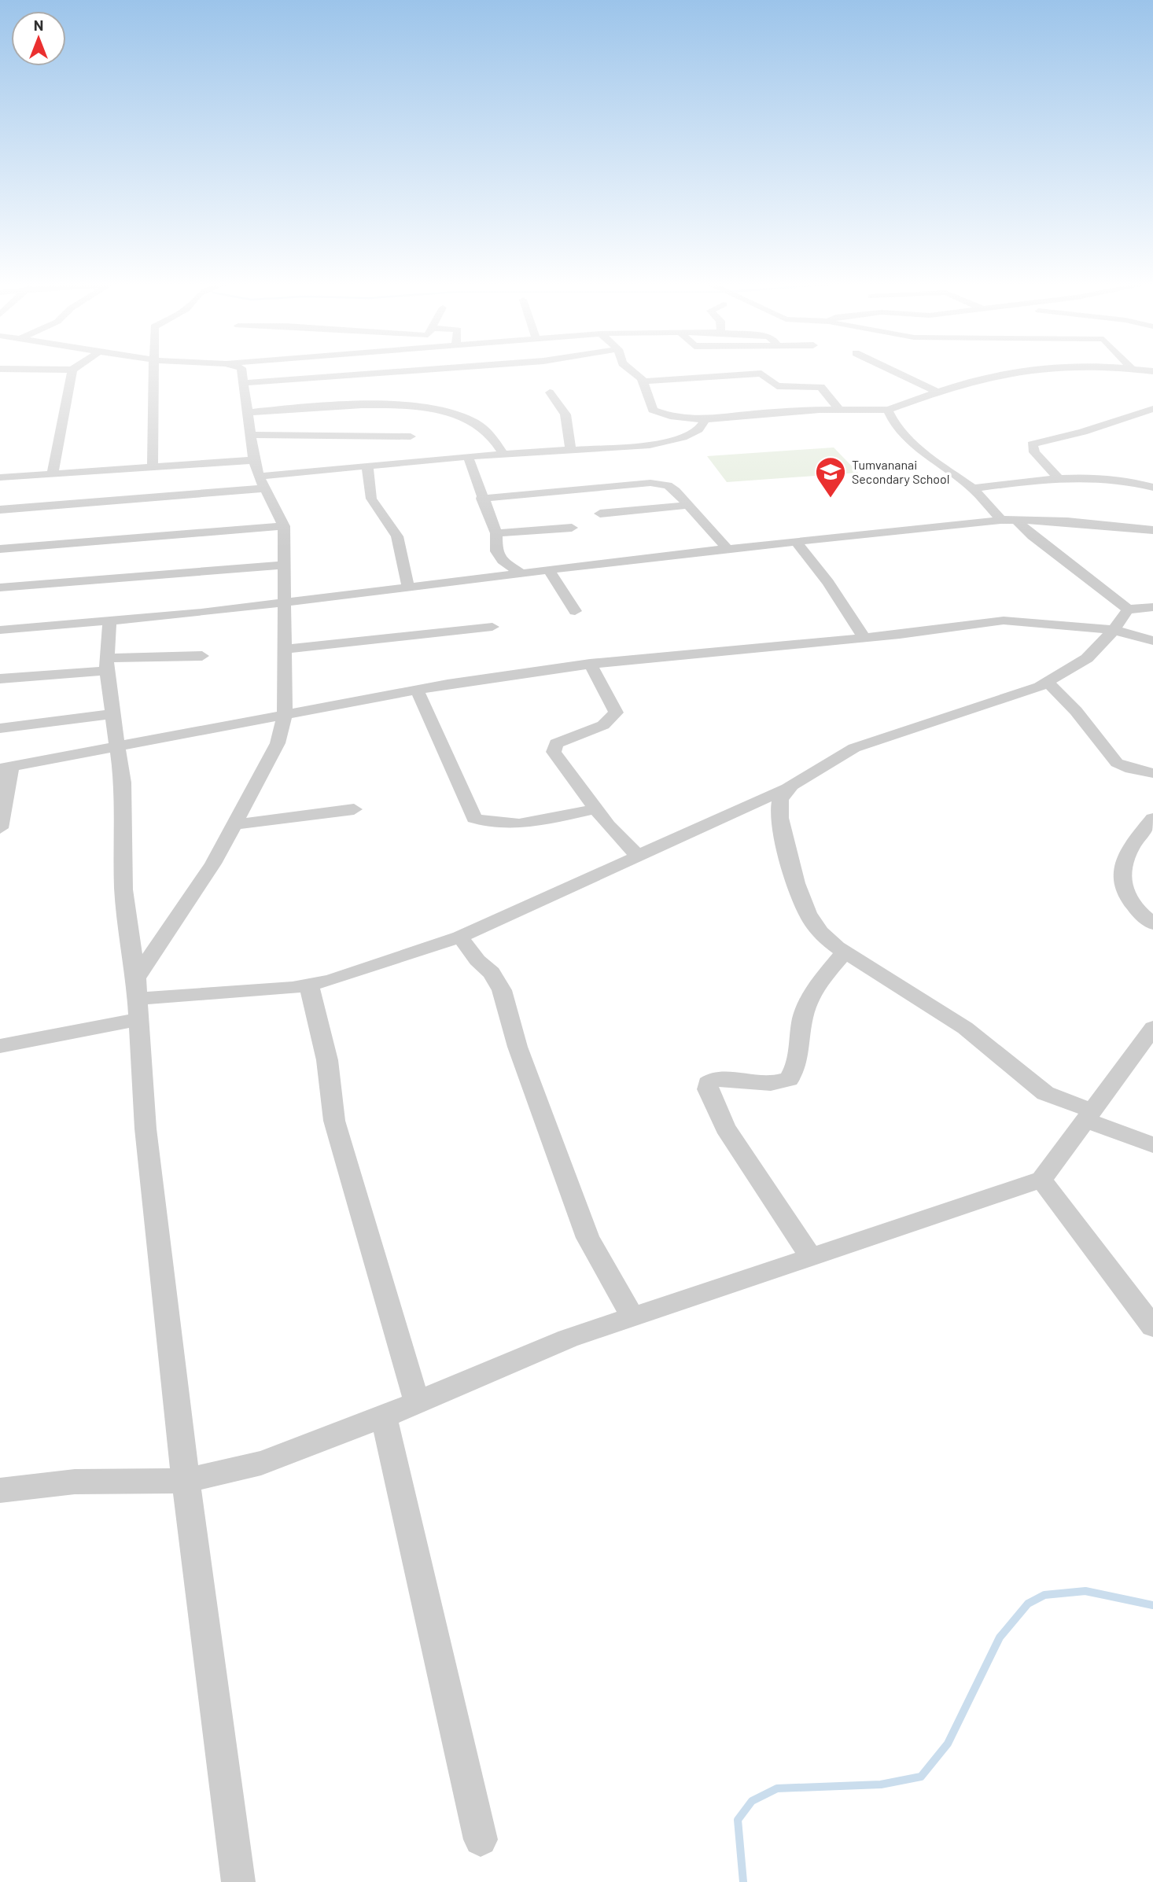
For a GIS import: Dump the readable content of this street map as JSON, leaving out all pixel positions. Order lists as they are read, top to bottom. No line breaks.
{"places":{"school or university":["Tumvananai Secondary School"]},"north":"top"}
